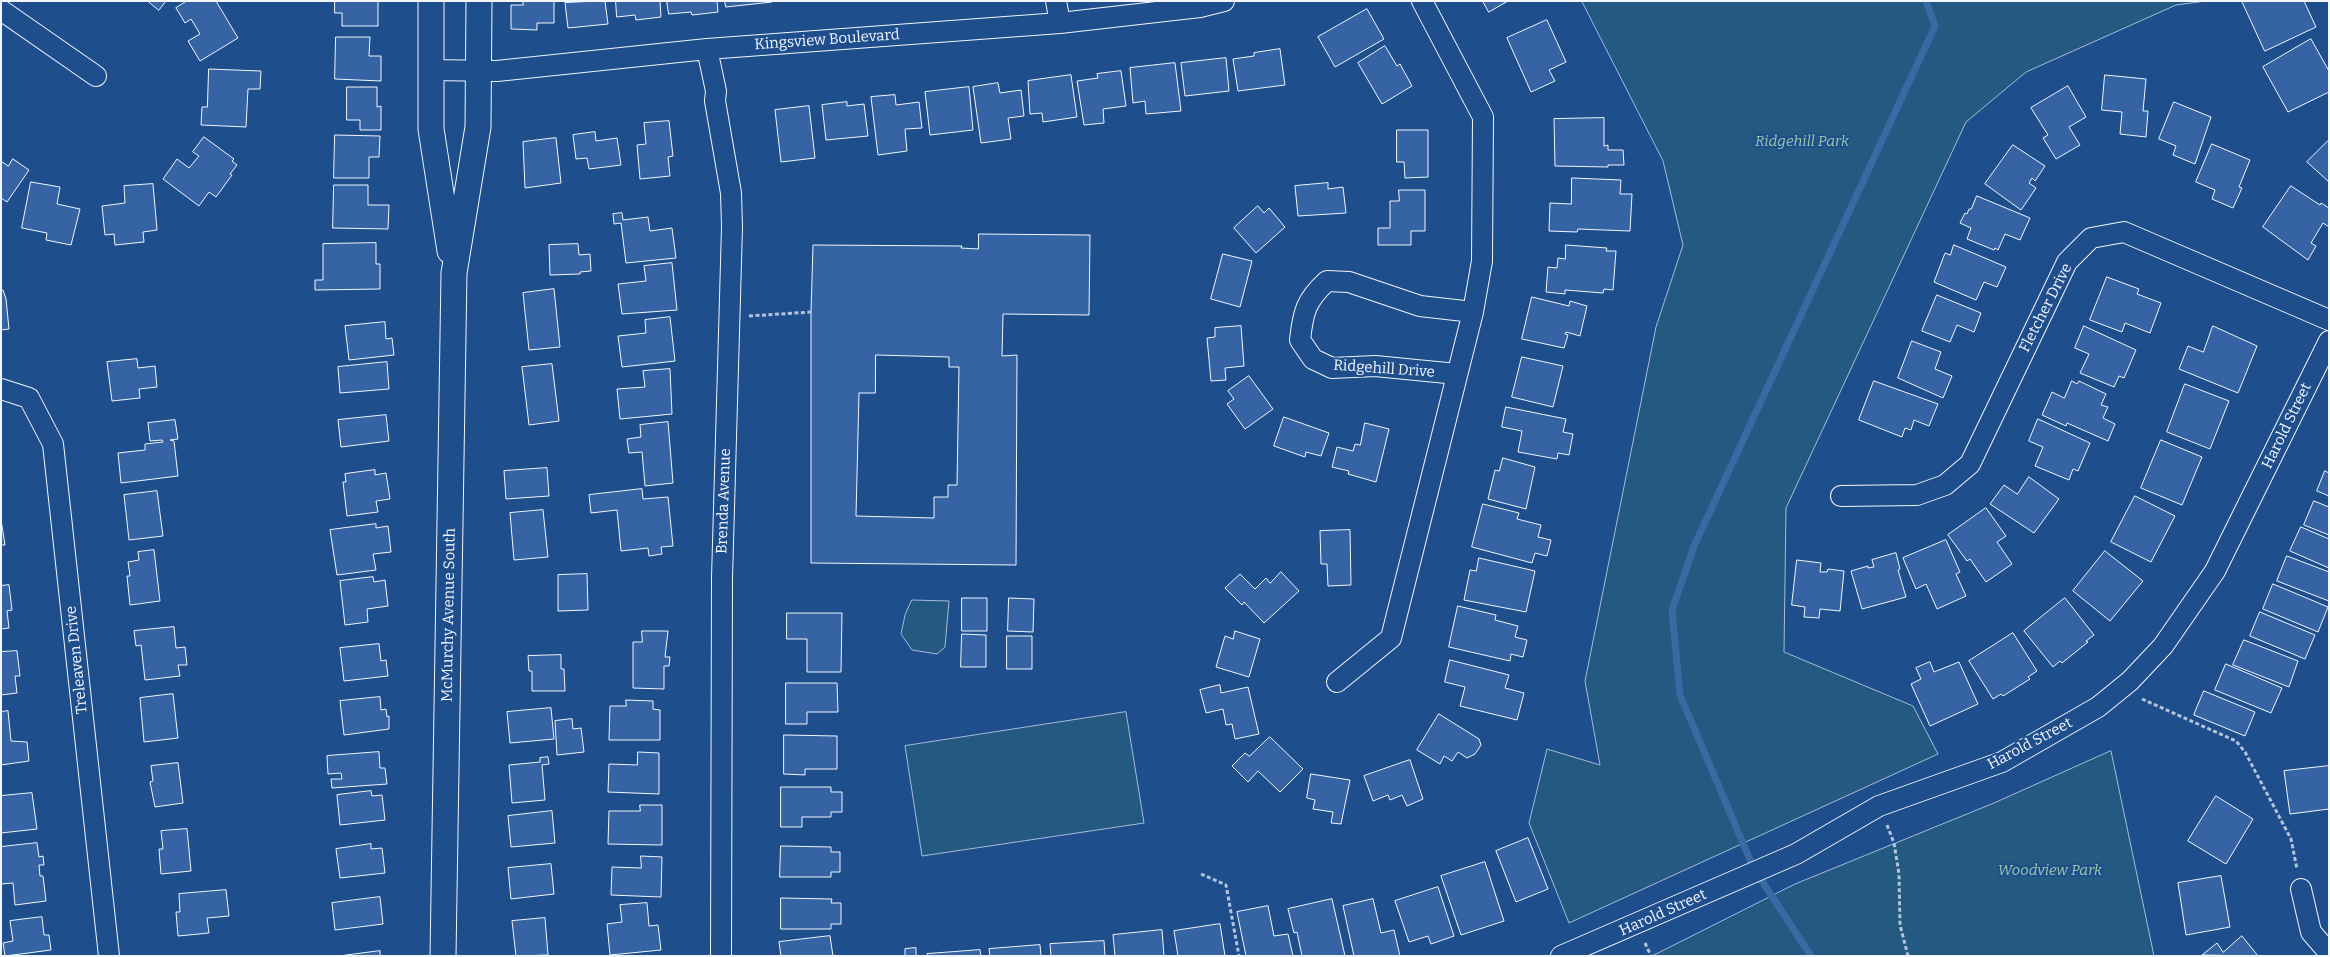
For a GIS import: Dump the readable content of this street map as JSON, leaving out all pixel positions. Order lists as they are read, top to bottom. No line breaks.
{"streets":{"street":["Kingsview Boulevard","Fletcher Drive","Ridgehill Drive","Harold Street","Brenda Avenue","McMurchy Avenue South","Treleaven Drive"]},"crossings":[["Kingsview Boulevard","Brenda Avenue"],["Kingsview Boulevard","McMurchy Avenue South"]],"parks":["Ridgehill Park","Woodview Park"]}
